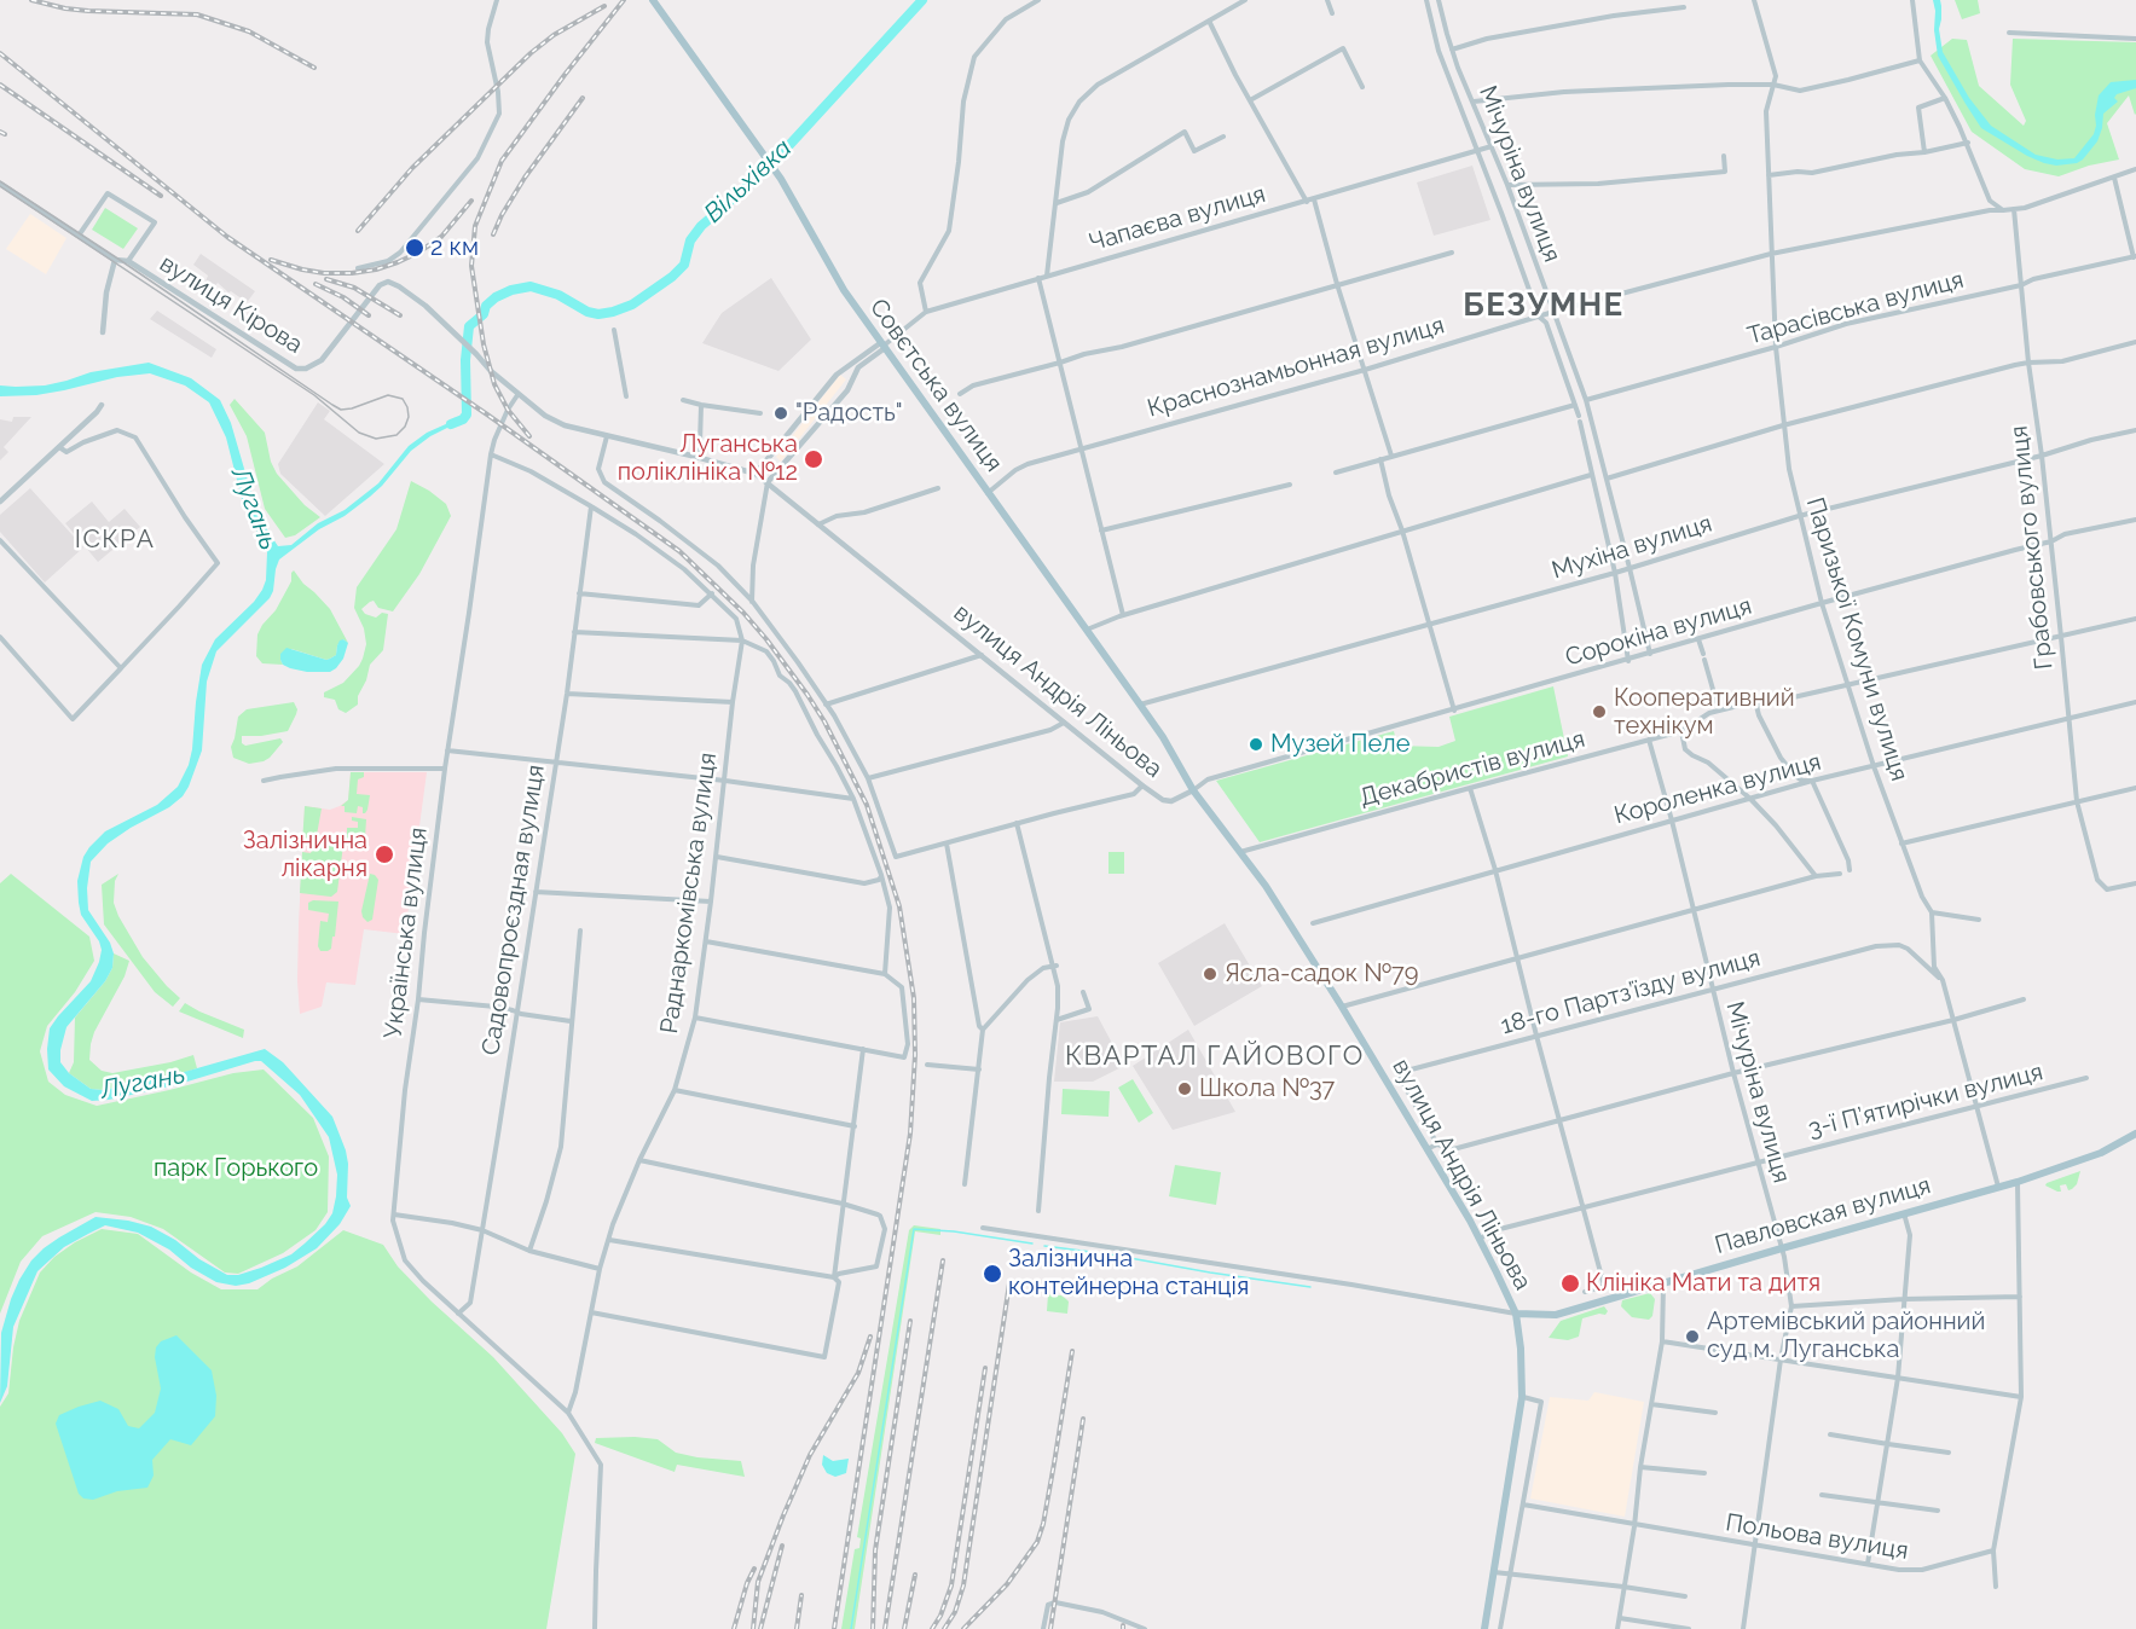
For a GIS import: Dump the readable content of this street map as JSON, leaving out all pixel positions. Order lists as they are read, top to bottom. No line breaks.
{"streets":{"main road":["Совєтська вулиця","вулиця Андрія Ліньова","Павловская вулиця"],"street":["Мічуріна вулиця","Чапаєва вулиця","вулиця Кірова","Тарасівська вулиця","Краснознамьонная вулиця","Мухіна вулиця","Грабовського вулиця","Сорокіна вулиця","Паризької Комуни вулиця","Декабристів вулиця","Короленка вулиця","Раднаркомівська вулиця","Садовопроєздная вулиця","Українська вулиця","18-го Партз’їзду вулиця","3-ї П’ятирічки вулиця","Польова вулиця"]},"crossings":[["Мічуріна вулиця","Чапаєва вулиця"],["Мічуріна вулиця","Тарасівська вулиця"],["Мічуріна вулиця","Краснознамьонная вулиця"],["Мічуріна вулиця","Мухіна вулиця"],["Мічуріна вулиця","Сорокіна вулиця"],["Мічуріна вулиця","Декабристів вулиця"],["Мічуріна вулиця","Короленка вулиця"],["Мічуріна вулиця","18-го Партз’їзду вулиця"],["Мічуріна вулиця","3-ї П’ятирічки вулиця"],["Мічуріна вулиця","Павловская вулиця"],["Мічуріна вулиця","Польова вулиця"],["Чапаєва вулиця","Совєтська вулиця"],["Чапаєва вулиця","вулиця Андрія Ліньова"],["вулиця Кірова","вулиця Андрія Ліньова"],["Тарасівська вулиця","Грабовського вулиця"],["Тарасівська вулиця","Паризької Комуни вулиця"],["Краснознамьонная вулиця","Совєтська вулиця"],["Краснознамьонная вулиця","Грабовського вулиця"],["Краснознамьонная вулиця","Паризької Комуни вулиця"],["Совєтська вулиця","Мухіна вулиця"],["Совєтська вулиця","Сорокіна вулиця"],["Совєтська вулиця","вулиця Андрія Ліньова"],["Мухіна вулиця","Грабовського вулиця"],["Мухіна вулиця","Паризької Комуни вулиця"],["Грабовського вулиця","Сорокіна вулиця"],["Грабовського вулиця","Декабристів вулиця"],["Грабовського вулиця","Короленка вулиця"],["Сорокіна вулиця","Паризької Комуни вулиця"],["Сорокіна вулиця","вулиця Андрія Ліньова"],["Паризької Комуни вулиця","Декабристів вулиця"],["Паризької Комуни вулиця","Короленка вулиця"],["Паризької Комуни вулиця","18-го Партз’їзду вулиця"],["Паризької Комуни вулиця","3-ї П’ятирічки вулиця"],["Паризької Комуни вулиця","Павловская вулиця"],["вулиця Андрія Ліньова","Декабристів вулиця"],["вулиця Андрія Ліньова","Українська вулиця"],["вулиця Андрія Ліньова","3-ї П’ятирічки вулиця"],["вулиця Андрія Ліньова","Павловская вулиця"],["Раднаркомівська вулиця","Українська вулиця"],["Садовопроєздная вулиця","Українська вулиця"]],"districts":["БЕЗУМНЕ","ІСКРА","КВАРТАЛ ГАЙОВОГО"],"water":["Вільхівка","Лугань"],"parks":["парк Горького"],"places":["2 км","\"Радость\"","Луганська поліклініка №12","Кооперативний технікум","Музей Пеле","Залізнична лікарня","Ясла-садок №79","Школа №37","Залізнична контейнерна станція","Клініка Мати та дитя","Артемівський районний суд м. Луганська"]}
